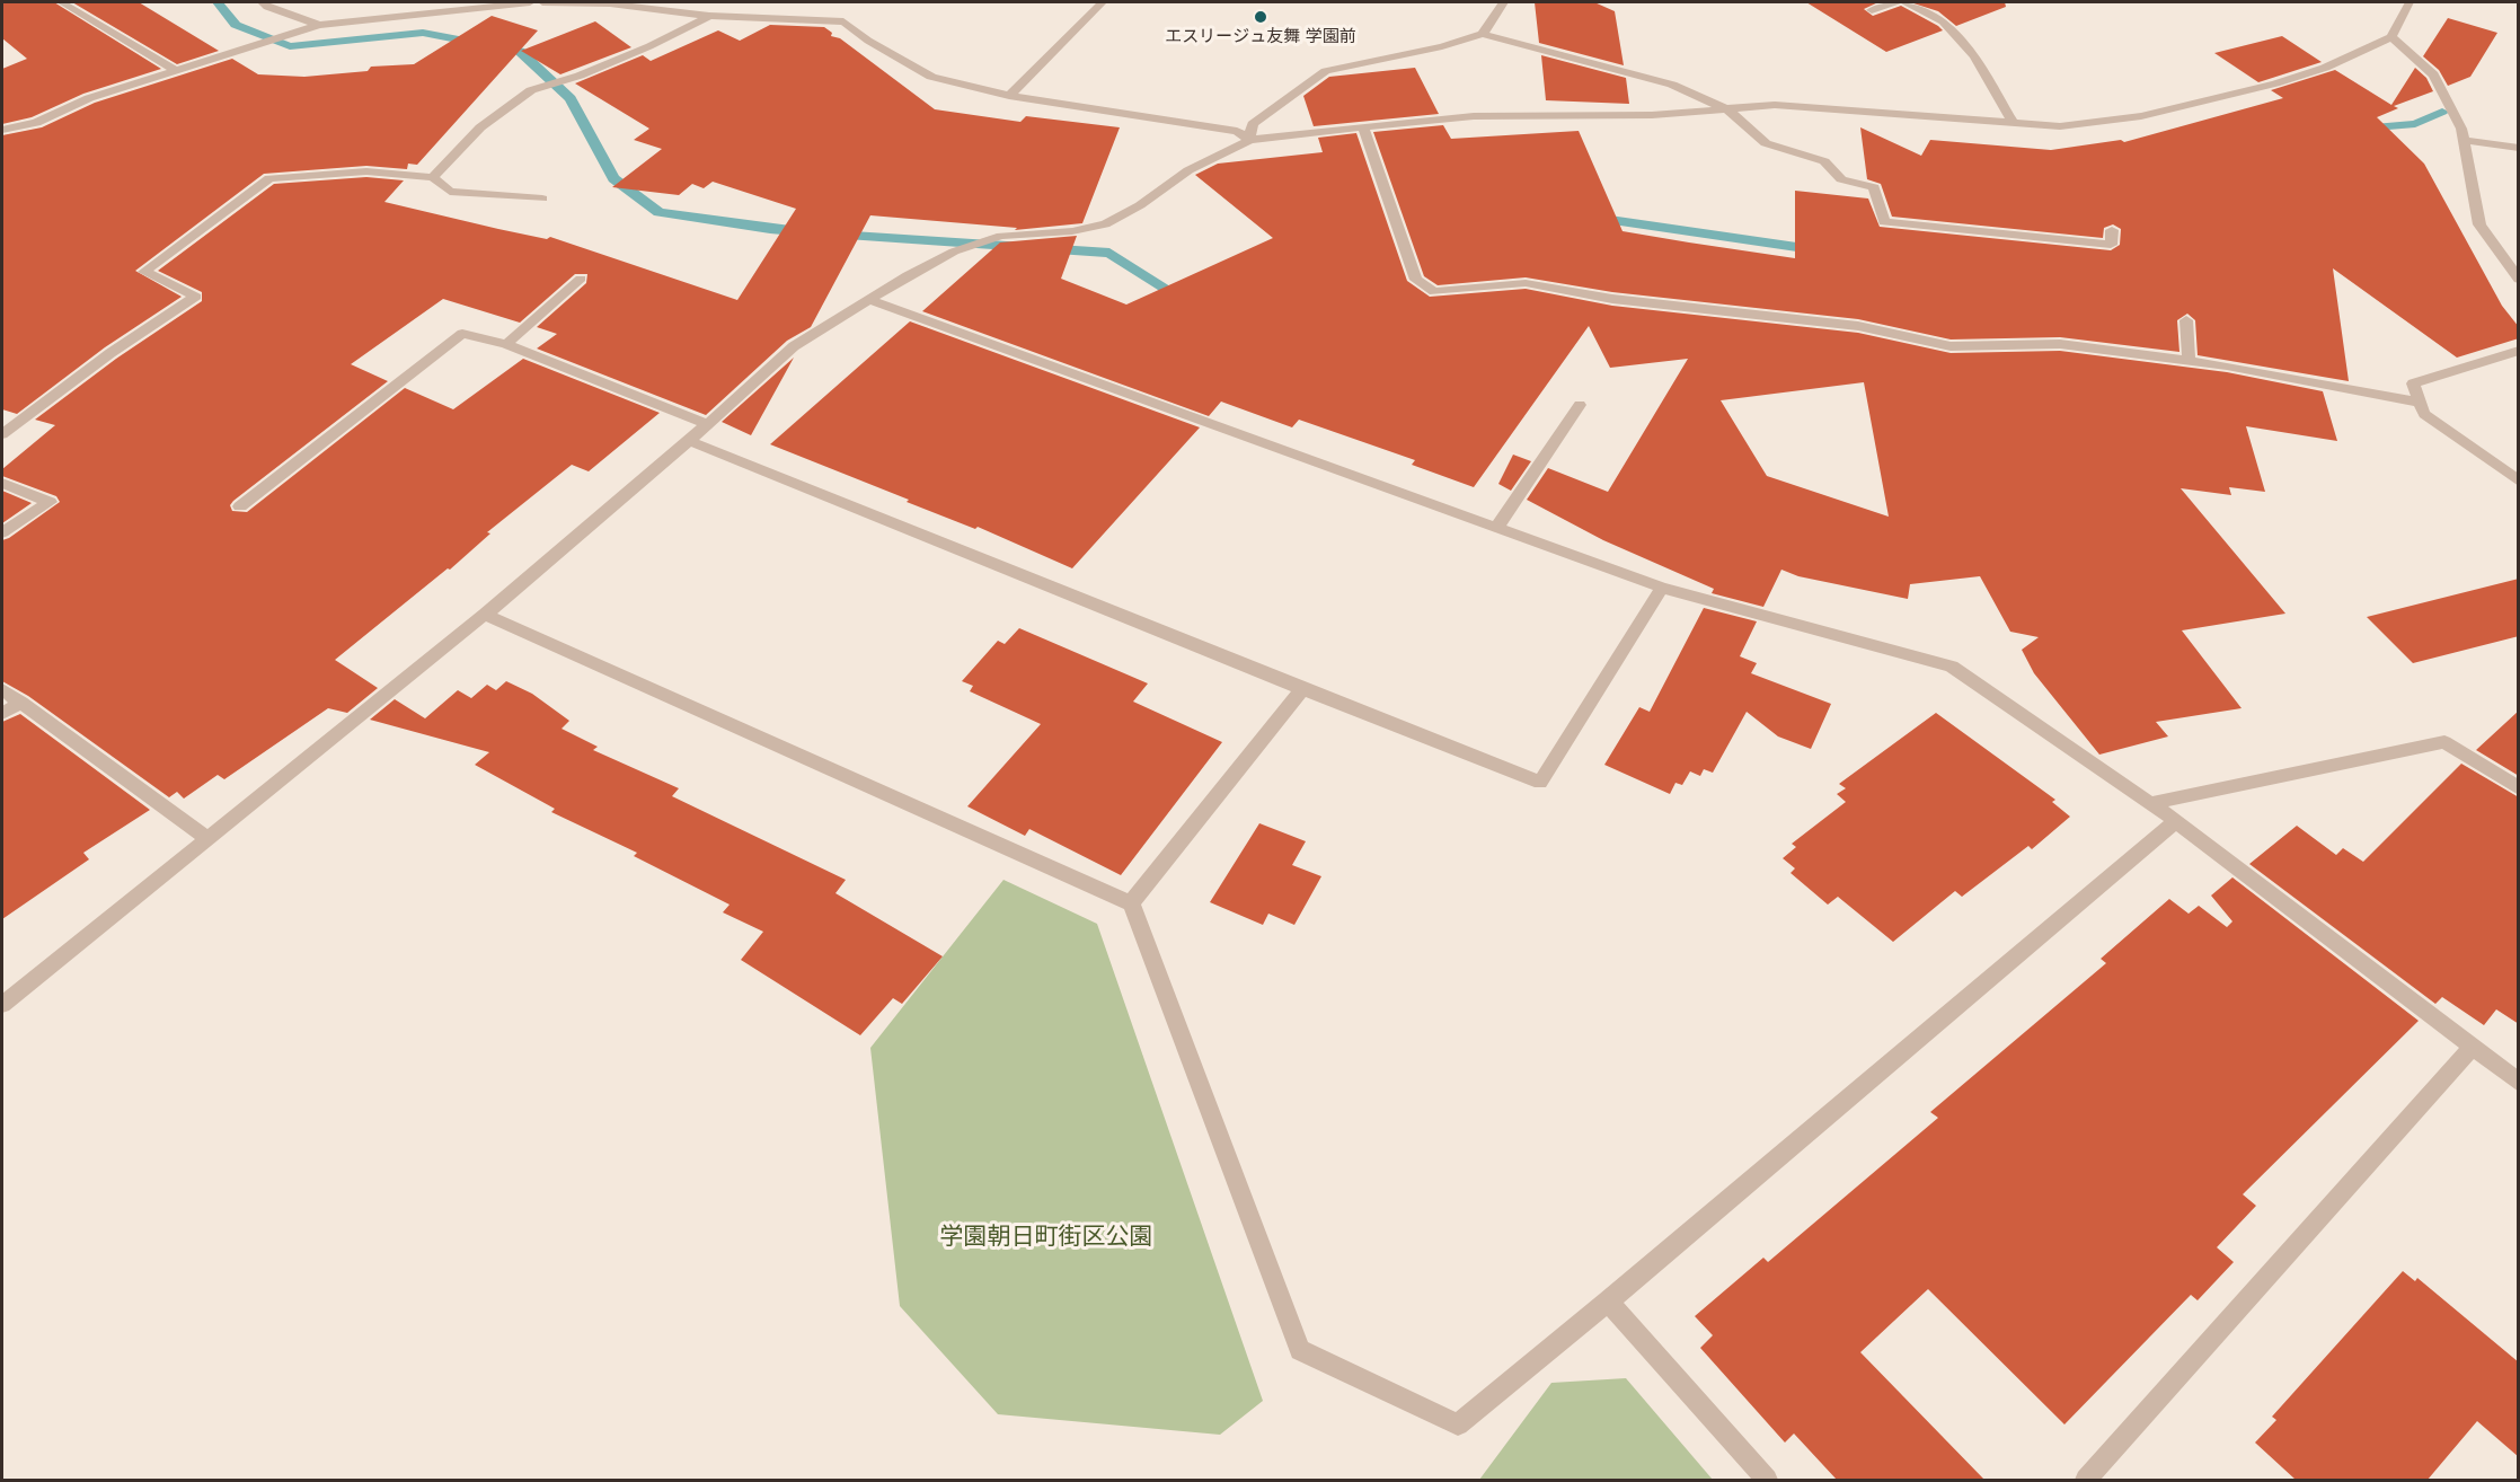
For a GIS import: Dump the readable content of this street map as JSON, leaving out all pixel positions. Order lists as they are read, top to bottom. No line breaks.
{"parks":["学園朝日町街区公園"],"places":["エスリージュ友舞 学園前"]}
